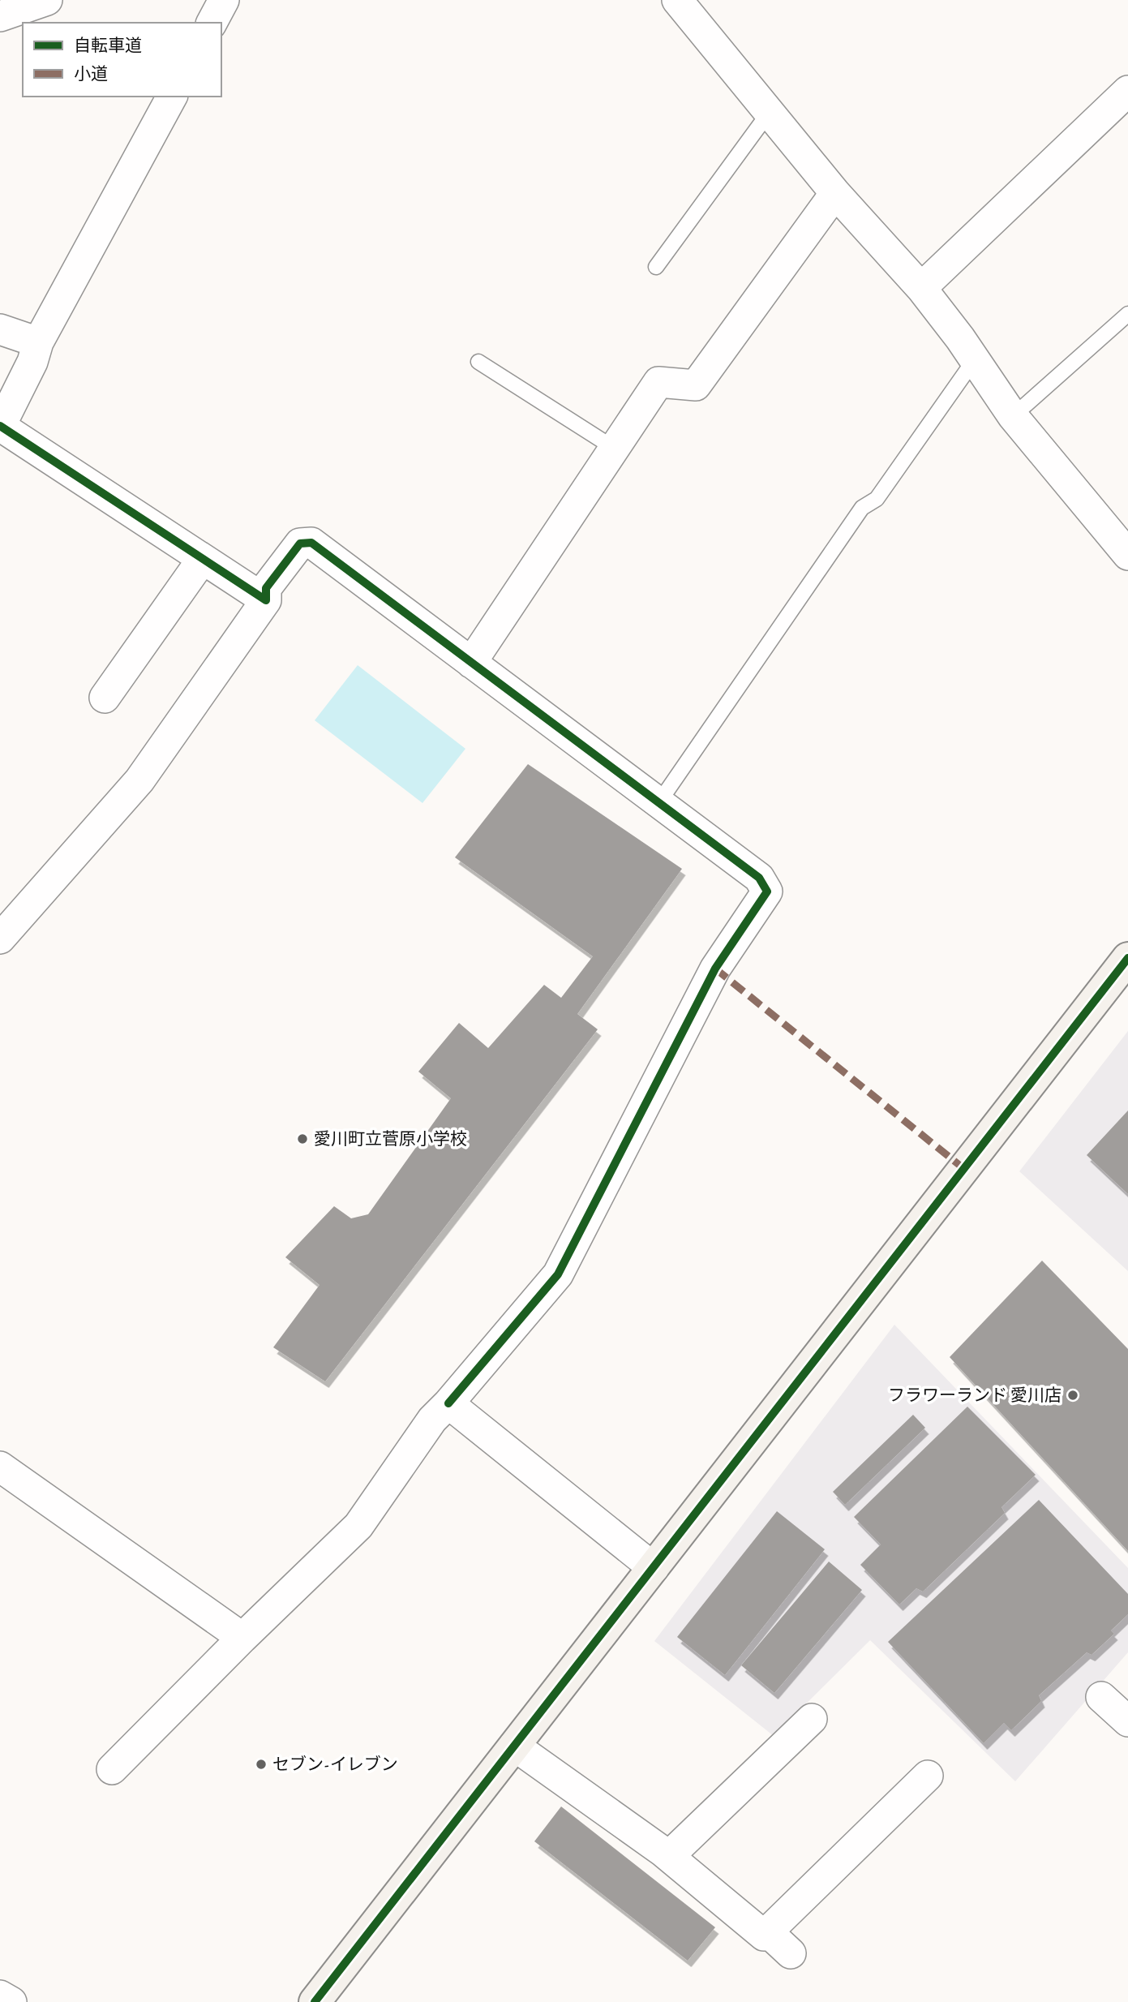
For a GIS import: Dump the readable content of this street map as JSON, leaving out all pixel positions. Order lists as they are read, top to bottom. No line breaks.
{"places":["愛川町立菅原小学校","フラワーランド 愛川店","セブン-イレブン"],"legend":["自転車道","小道"]}
